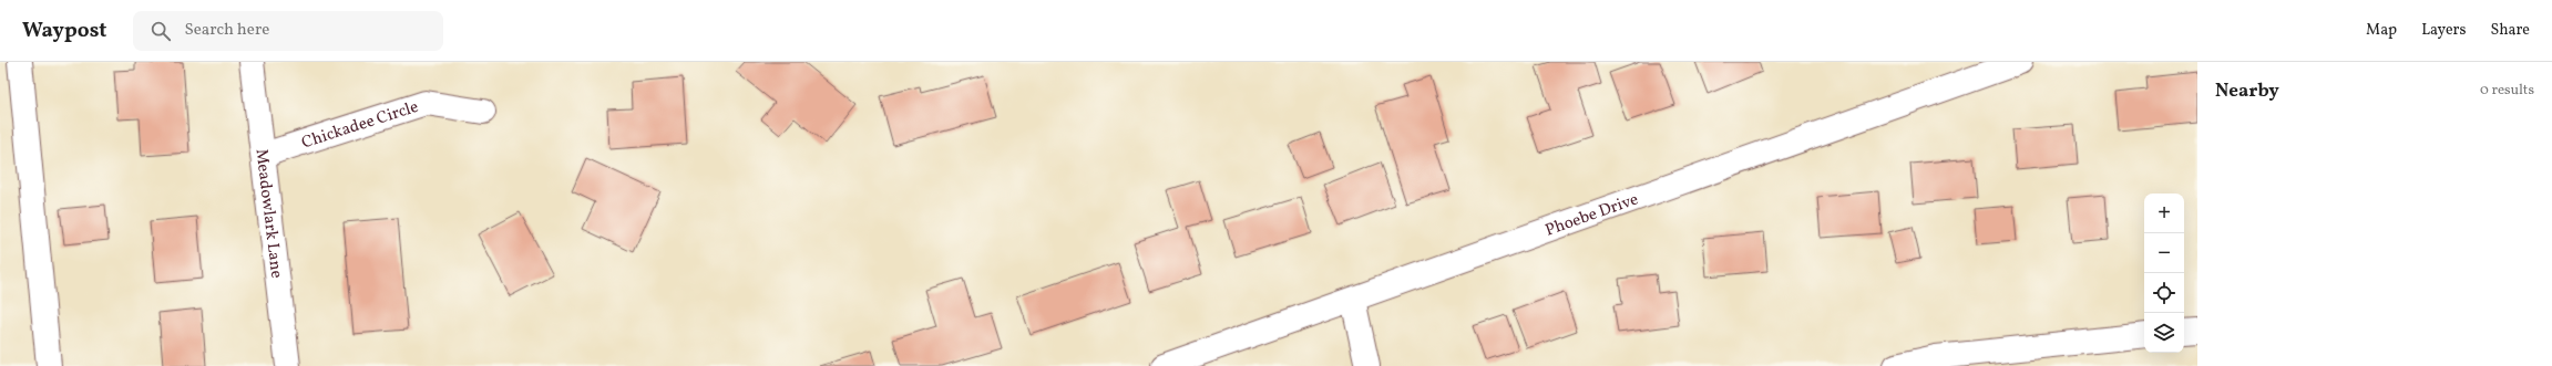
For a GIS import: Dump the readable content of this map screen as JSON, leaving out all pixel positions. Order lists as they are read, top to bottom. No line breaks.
{"streets":{"street":["Chickadee Circle","Meadowlark Lane","Phoebe Drive"]},"crossings":[["Chickadee Circle","Meadowlark Lane"]],"page":{"header":"Waypost","search":"Search here","nav":["Map","Layers","Share"],"heading":["Nearby","0 results"],"map_buttons":["+","−"]}}
